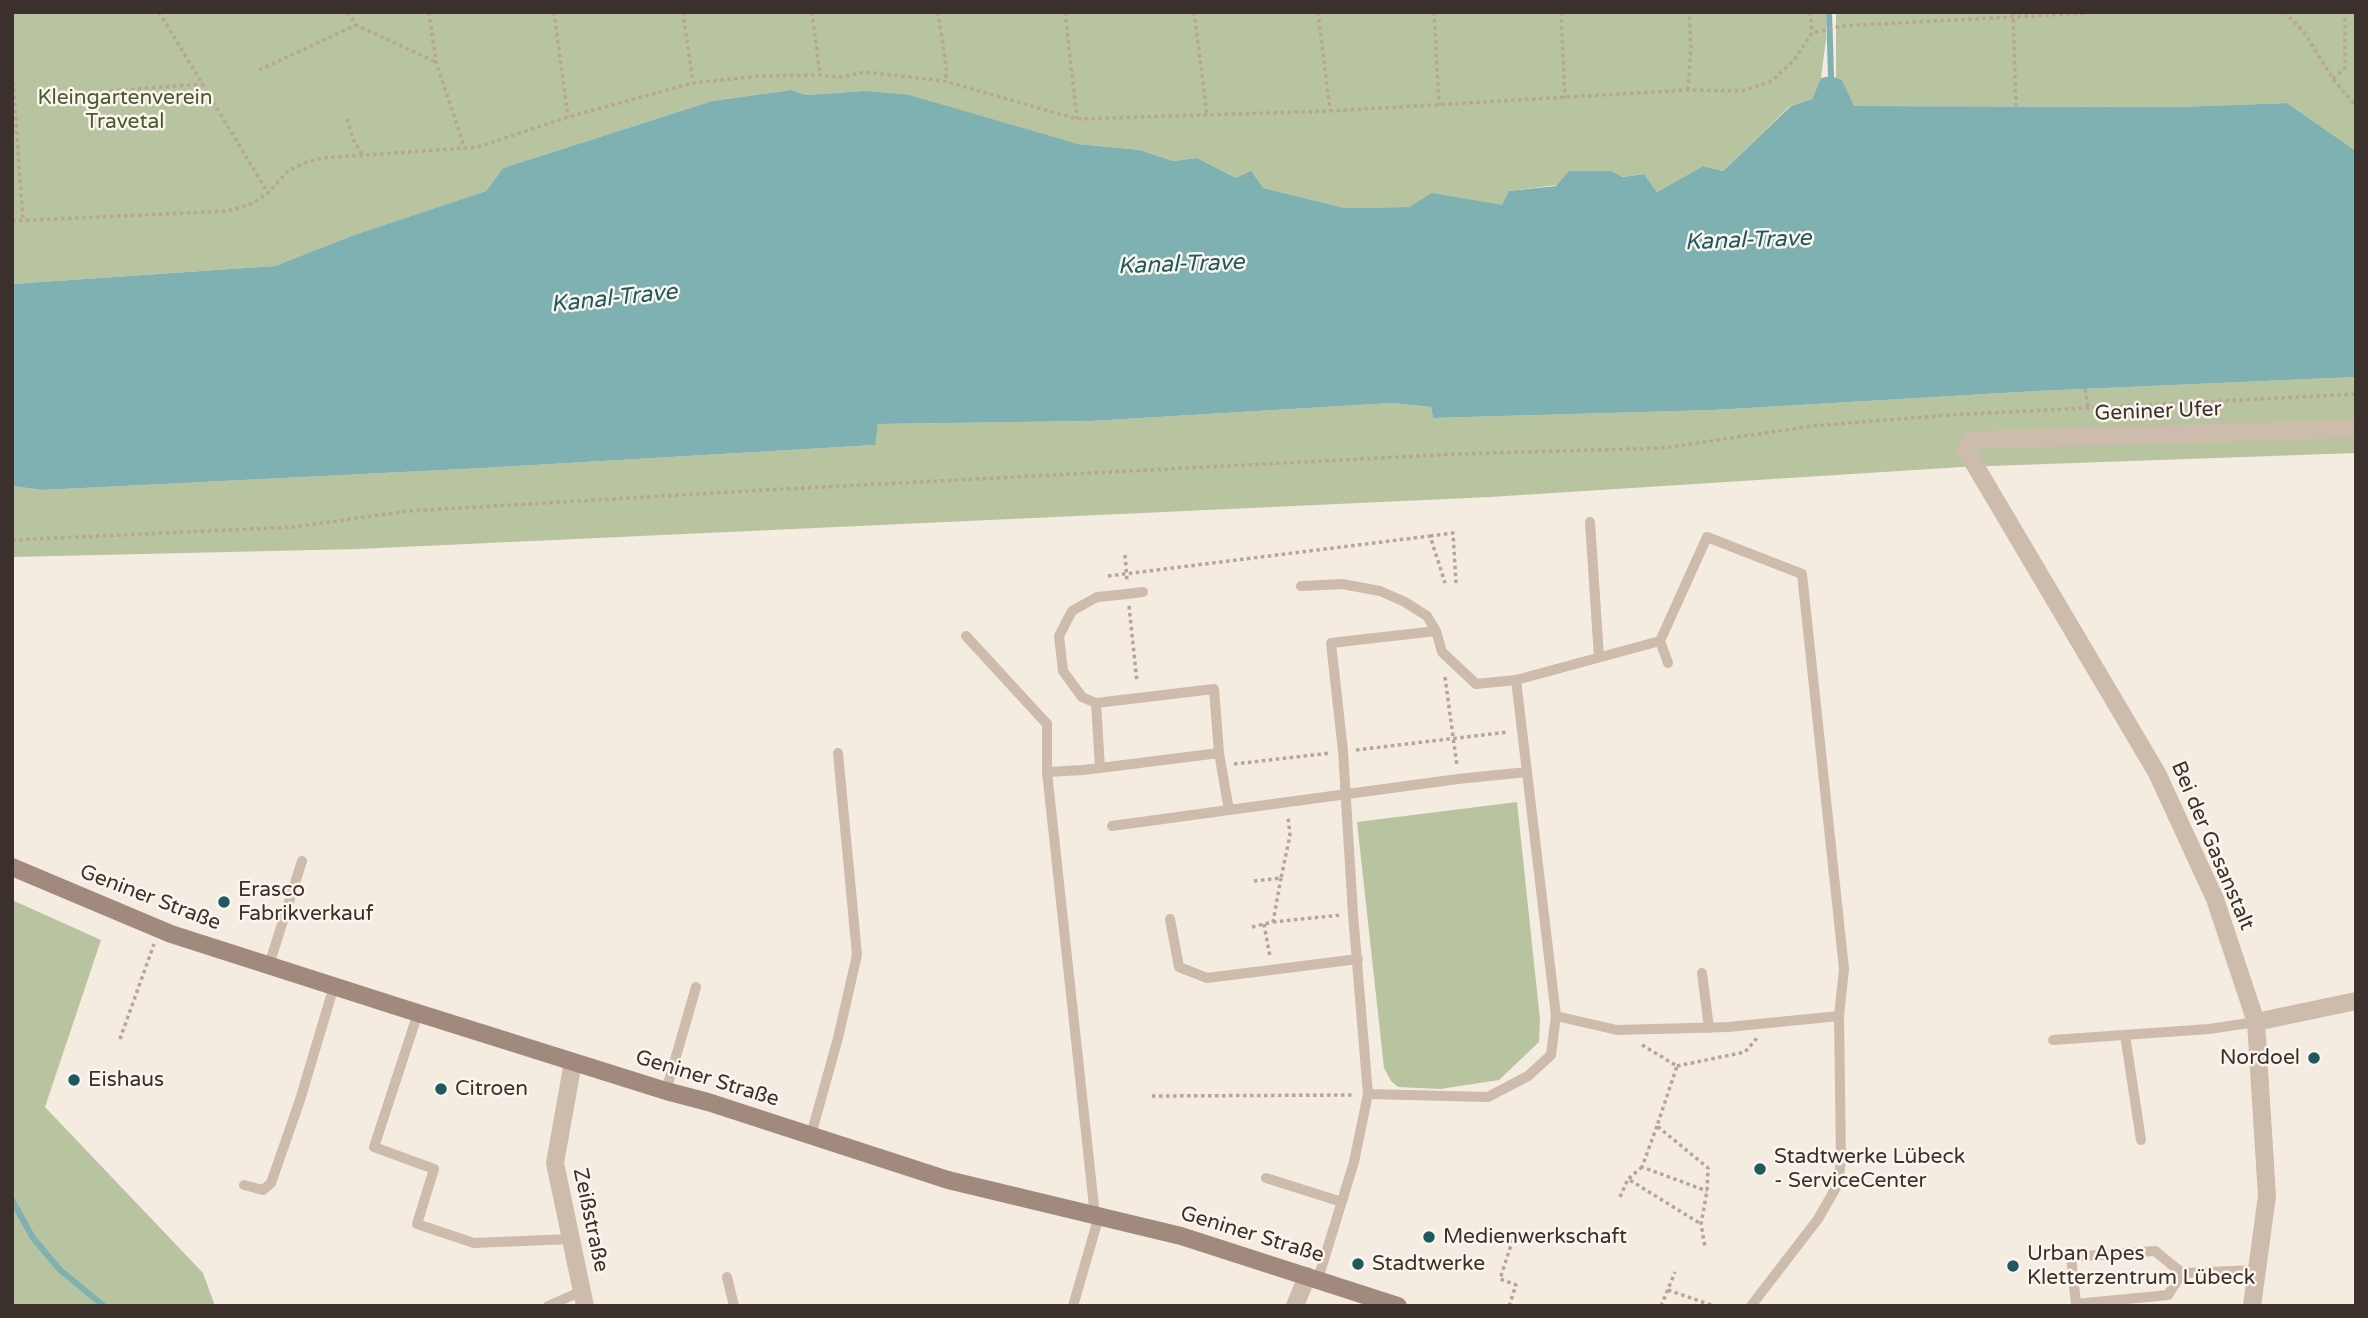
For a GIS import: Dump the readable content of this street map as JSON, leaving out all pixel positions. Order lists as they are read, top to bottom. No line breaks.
{"streets":{"main road":["Geniner Straße"],"street":["Geniner Ufer","Bei der Gasanstalt","Zeißstraße"]},"crossings":[["Geniner Ufer","Bei der Gasanstalt"],["Geniner Straße","Zeißstraße"]],"water":["Kanal-Trave"],"parks":["Kleingartenverein Travetal"],"places":["Erasco Fabrikverkauf","Nordoel","Eishaus","Citroen","Stadtwerke Lübeck - ServiceCenter","Medienwerkschaft","Stadtwerke","Urban Apes Kletterzentrum Lübeck"]}
